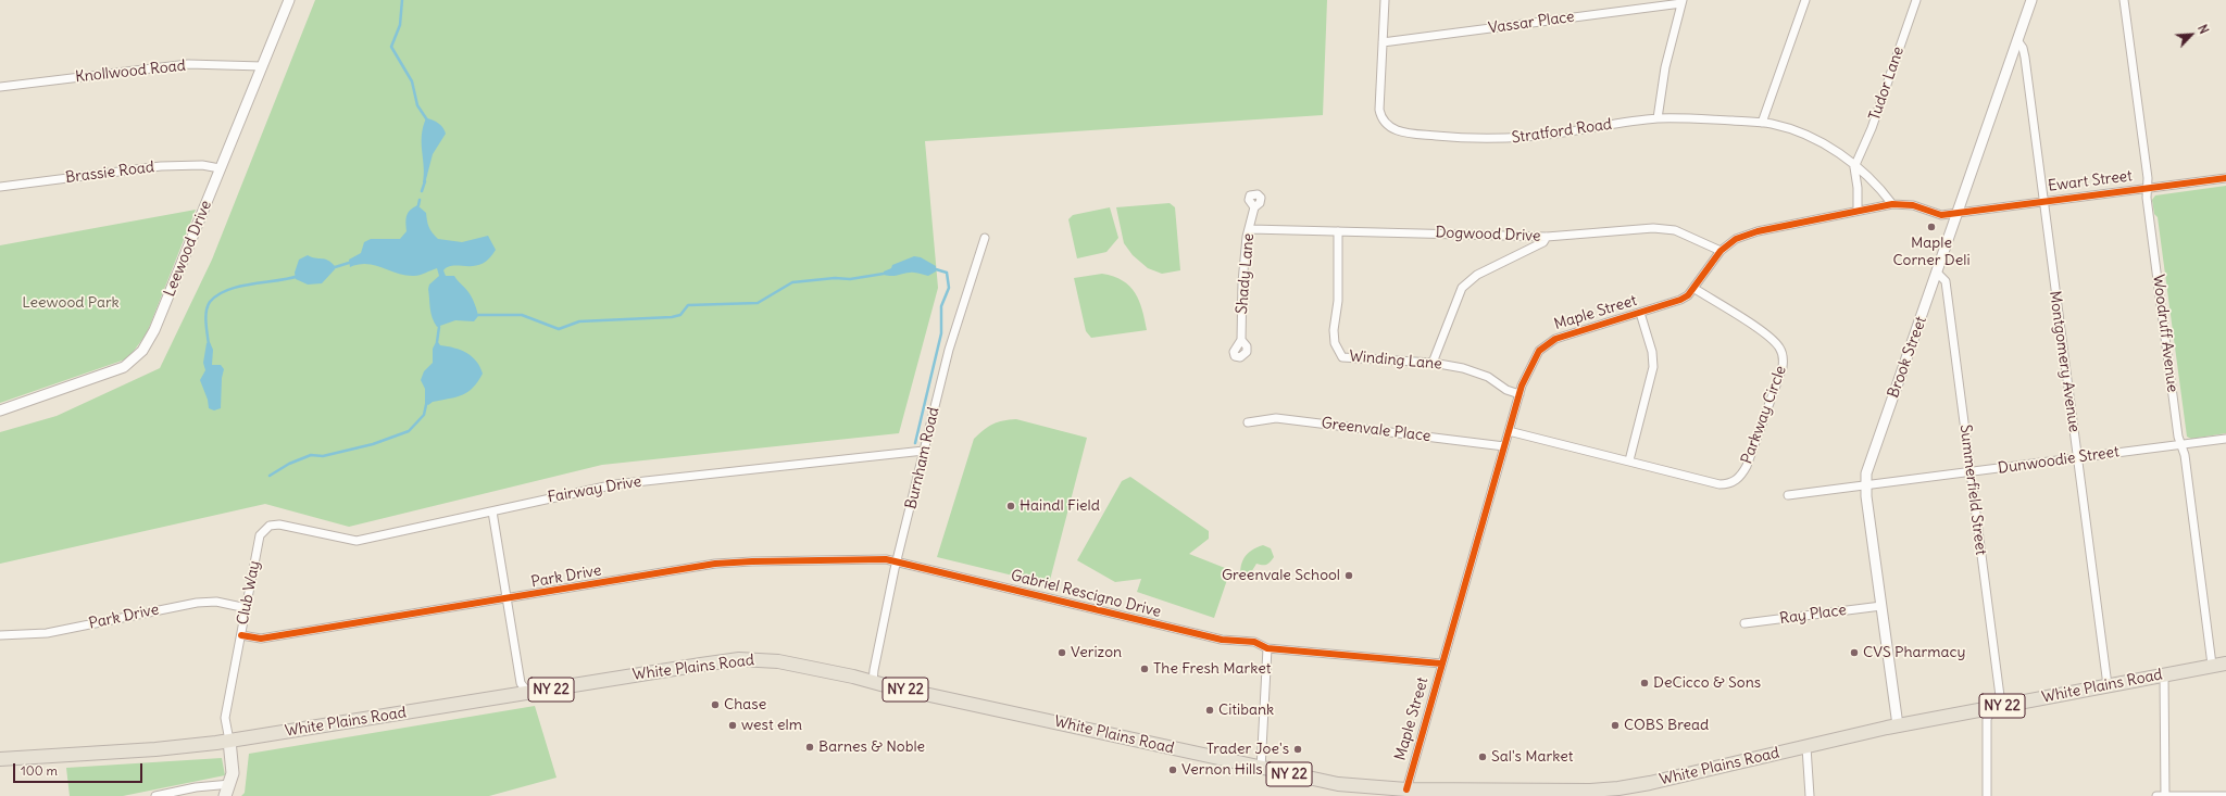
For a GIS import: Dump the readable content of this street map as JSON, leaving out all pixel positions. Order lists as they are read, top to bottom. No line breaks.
{"streets":{"main road":["White Plains Road","NY 22"],"street":["Vassar Place","Knollwood Road","Tudor Lane","Stratford Road","Brassie Road","Ewart Street","Dogwood Drive","Leewood Drive","Shady Lane","Maple Street","Woodruff Avenue","Brook Street","Winding Lane","Montgomery Avenue","Parkway Circle","Greenvale Place","Burnham Road","Dunwoodie Street","Fairway Drive","Summerfield Street","Park Drive","Club Way","Gabriel Rescigno Drive","Ray Place"]},"crossings":[["Vassar Place","Stratford Road"],["Knollwood Road","Leewood Drive"],["Tudor Lane","Stratford Road"],["Stratford Road","Maple Street"],["Brassie Road","Leewood Drive"],["Ewart Street","Maple Street"],["Ewart Street","Woodruff Avenue"],["Ewart Street","Brook Street"],["Ewart Street","Montgomery Avenue"],["Dogwood Drive","Shady Lane"],["Dogwood Drive","Maple Street"],["Dogwood Drive","Winding Lane"],["Maple Street","Brook Street"],["Maple Street","Winding Lane"],["Maple Street","Parkway Circle"],["Maple Street","Greenvale Place"],["Maple Street","Gabriel Rescigno Drive"],["Maple Street","White Plains Road"],["Woodruff Avenue","Dunwoodie Street"],["Woodruff Avenue","White Plains Road"],["Brook Street","Montgomery Avenue"],["Brook Street","Dunwoodie Street"],["Brook Street","Summerfield Street"],["Brook Street","Ray Place"],["Brook Street","White Plains Road"],["Montgomery Avenue","Dunwoodie Street"],["Montgomery Avenue","White Plains Road"],["Burnham Road","Fairway Drive"],["Burnham Road","Park Drive"],["Burnham Road","Gabriel Rescigno Drive"],["Burnham Road","White Plains Road"],["Dunwoodie Street","Summerfield Street"],["Fairway Drive","Club Way"],["Summerfield Street","White Plains Road"],["Park Drive","Club Way"],["Park Drive","Gabriel Rescigno Drive"],["Club Way","White Plains Road"]],"parks":["Leewood Park"],"places":["Maple Corner Deli","Haindl Field","Greenvale School","Verizon","CVS Pharmacy","The Fresh Market","DeCicco & Sons","Chase","Citibank","west elm","COBS Bread","Barnes & Noble","Trader Joe's","Sal's Market","Vernon Hills"],"scale_bar":"100 m","north":"top right"}
